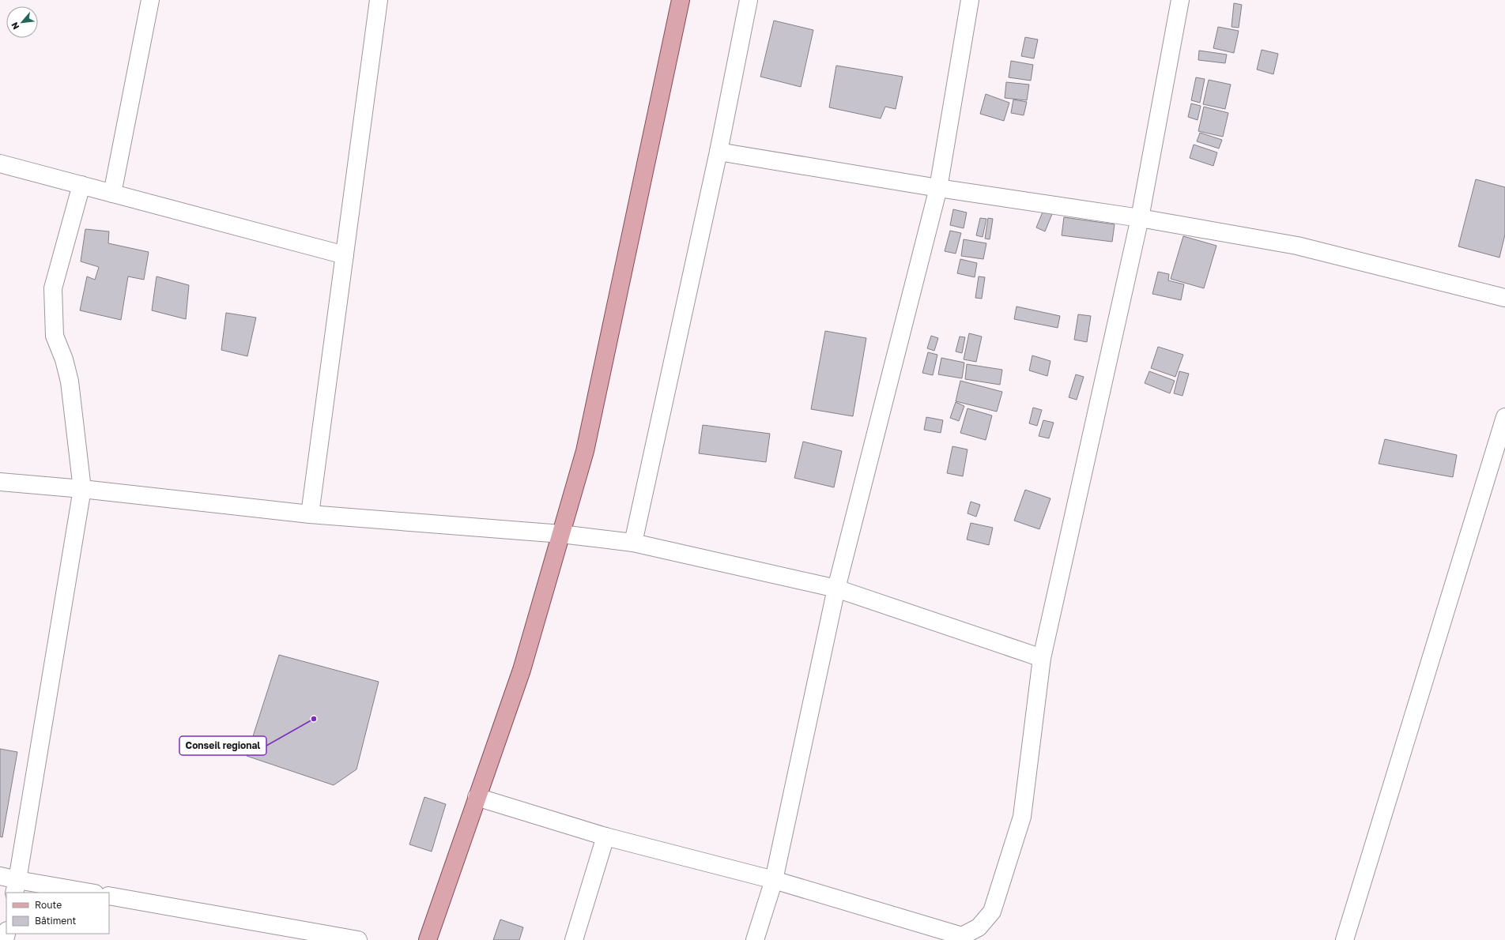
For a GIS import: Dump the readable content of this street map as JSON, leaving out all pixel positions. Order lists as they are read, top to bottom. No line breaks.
{"places":["Conseil regional"],"legend":["Route","Bâtiment"],"north":"bottom left"}
